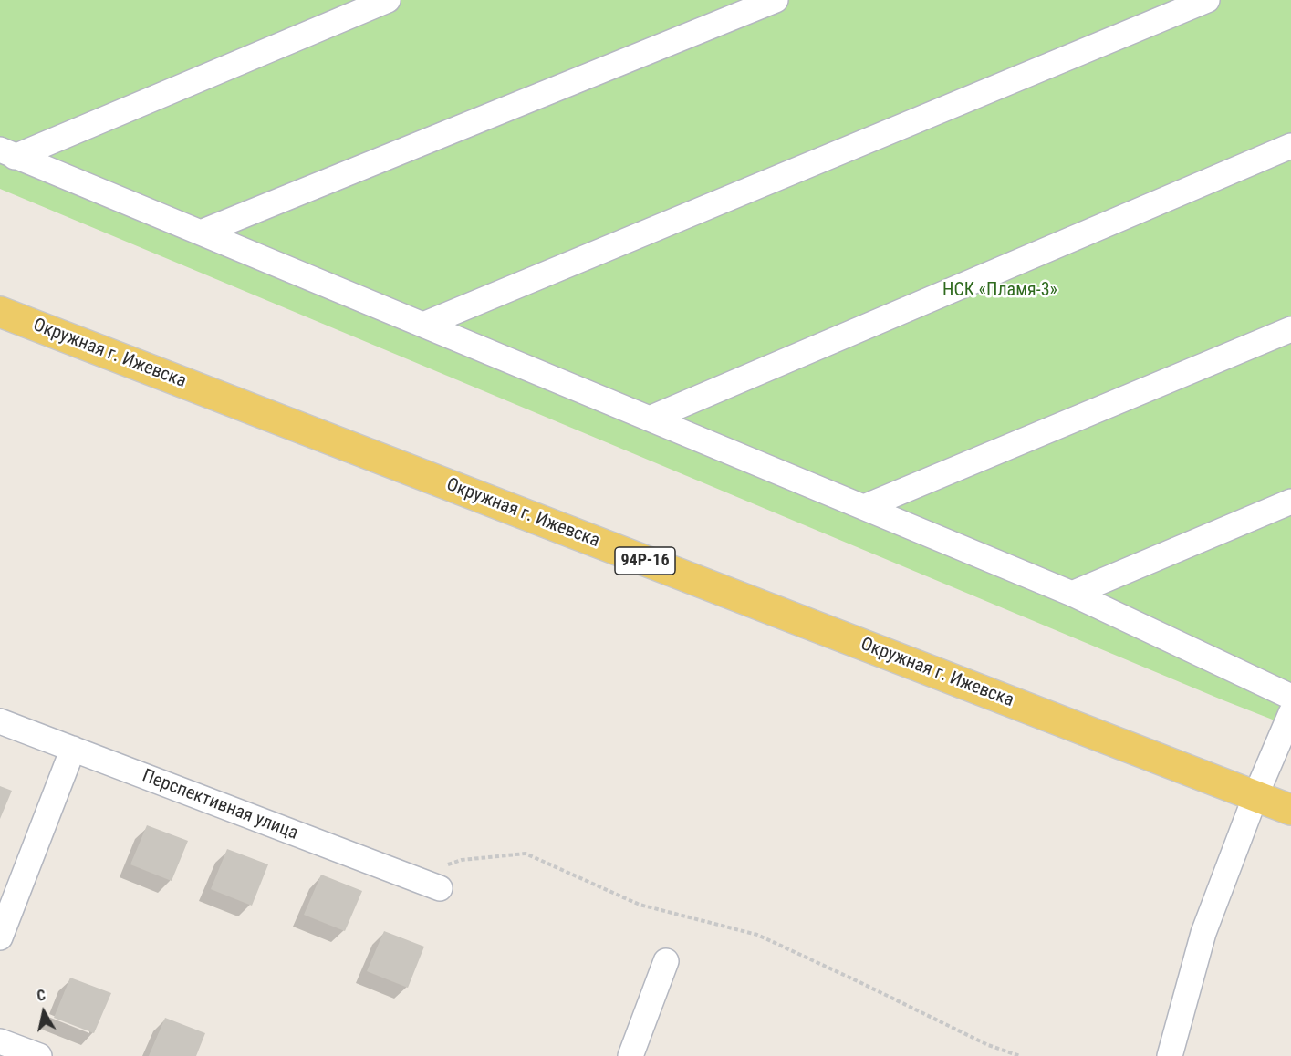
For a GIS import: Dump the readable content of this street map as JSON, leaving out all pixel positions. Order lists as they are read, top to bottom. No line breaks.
{"streets":{"main road":["Окружная г. Ижевска","94Р-16"],"street":["Перспективная улица"]},"parks":["НСК «Пламя-3»"],"north":"top"}
